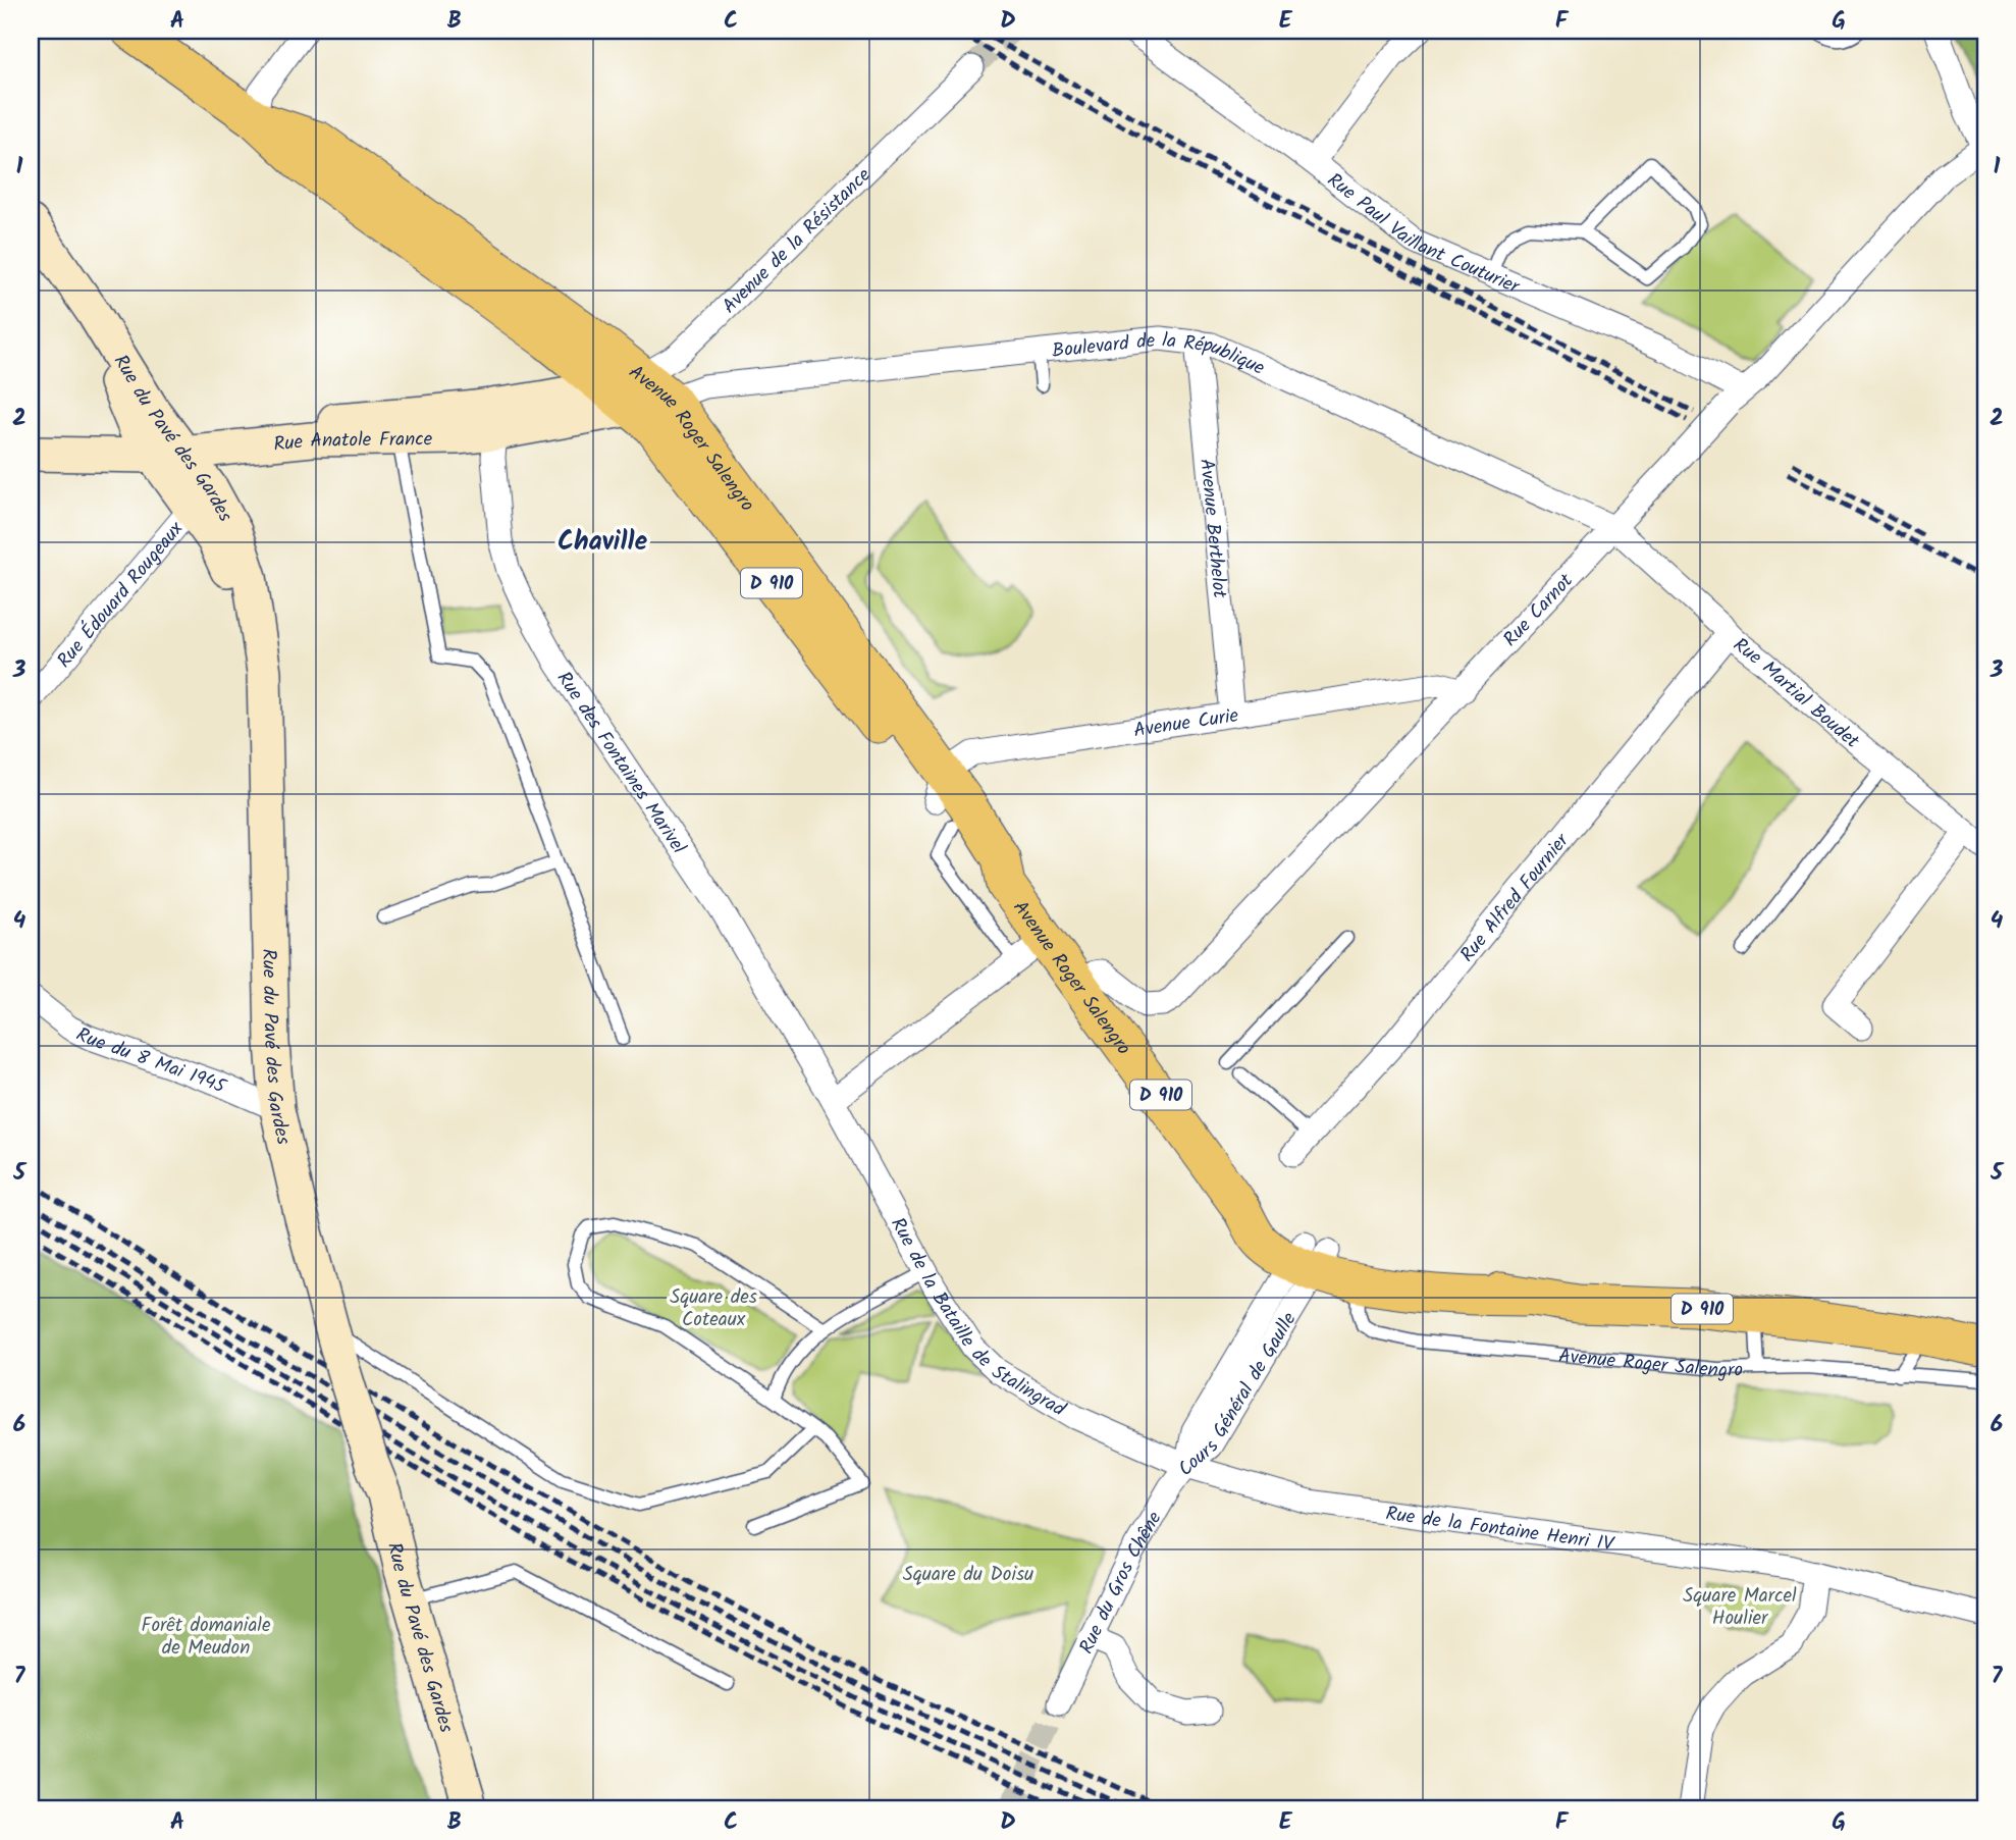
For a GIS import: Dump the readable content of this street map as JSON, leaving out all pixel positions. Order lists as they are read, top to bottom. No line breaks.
{"streets":{"main road":["Rue du Pavé des Gardes","Avenue Roger Salengro","Rue Anatole France","D 910"],"street":["Rue Paul Vaillant Couturier","Avenue de la Résistance","Boulevard de la République","Avenue Berthelot","Rue Édouard Rougeaux","Rue Carnot","Rue Martial Boudet","Avenue Curie","Rue des Fontaines Marivel","Rue Alfred Fournier","Rue du 8 Mai 1945","Rue de la Bataille de Stalingrad","Cours Général de Gaulle","Rue de la Fontaine Henri IV","Rue du Gros Chêne"]},"crossings":[["Rue Paul Vaillant Couturier","Rue Carnot"],["Avenue de la Résistance","Boulevard de la République"],["Avenue de la Résistance","Avenue Roger Salengro"],["Avenue de la Résistance","Rue Anatole France"],["Boulevard de la République","Avenue Roger Salengro"],["Boulevard de la République","Rue Anatole France"],["Boulevard de la République","Avenue Berthelot"],["Boulevard de la République","Rue Carnot"],["Boulevard de la République","Rue Martial Boudet"],["Rue du Pavé des Gardes","Rue Anatole France"],["Rue du Pavé des Gardes","Rue Édouard Rougeaux"],["Rue du Pavé des Gardes","Rue du 8 Mai 1945"],["Avenue Roger Salengro","Rue Anatole France"],["Avenue Roger Salengro","Rue Carnot"],["Avenue Roger Salengro","Avenue Curie"],["Avenue Roger Salengro","Cours Général de Gaulle"],["Rue Anatole France","Rue des Fontaines Marivel"],["Avenue Berthelot","Avenue Curie"],["Rue Carnot","Rue Martial Boudet"],["Rue Carnot","Avenue Curie"],["Rue Martial Boudet","Rue Alfred Fournier"],["Rue des Fontaines Marivel","Rue de la Bataille de Stalingrad"],["Rue de la Bataille de Stalingrad","Cours Général de Gaulle"],["Rue de la Bataille de Stalingrad","Rue de la Fontaine Henri IV"],["Rue de la Bataille de Stalingrad","Rue du Gros Chêne"],["Cours Général de Gaulle","Rue de la Fontaine Henri IV"],["Cours Général de Gaulle","Rue du Gros Chêne"],["Rue de la Fontaine Henri IV","Rue du Gros Chêne"]],"districts":["Chaville"],"parks":["Square des Coteaux","Square du Doisu","Square Marcel Houlier","Forêt domaniale de Meudon"],"grid":{"columns":["A","B","C","D","E","F","G"],"rows":["1","2","3","4","5","6","7"]}}
